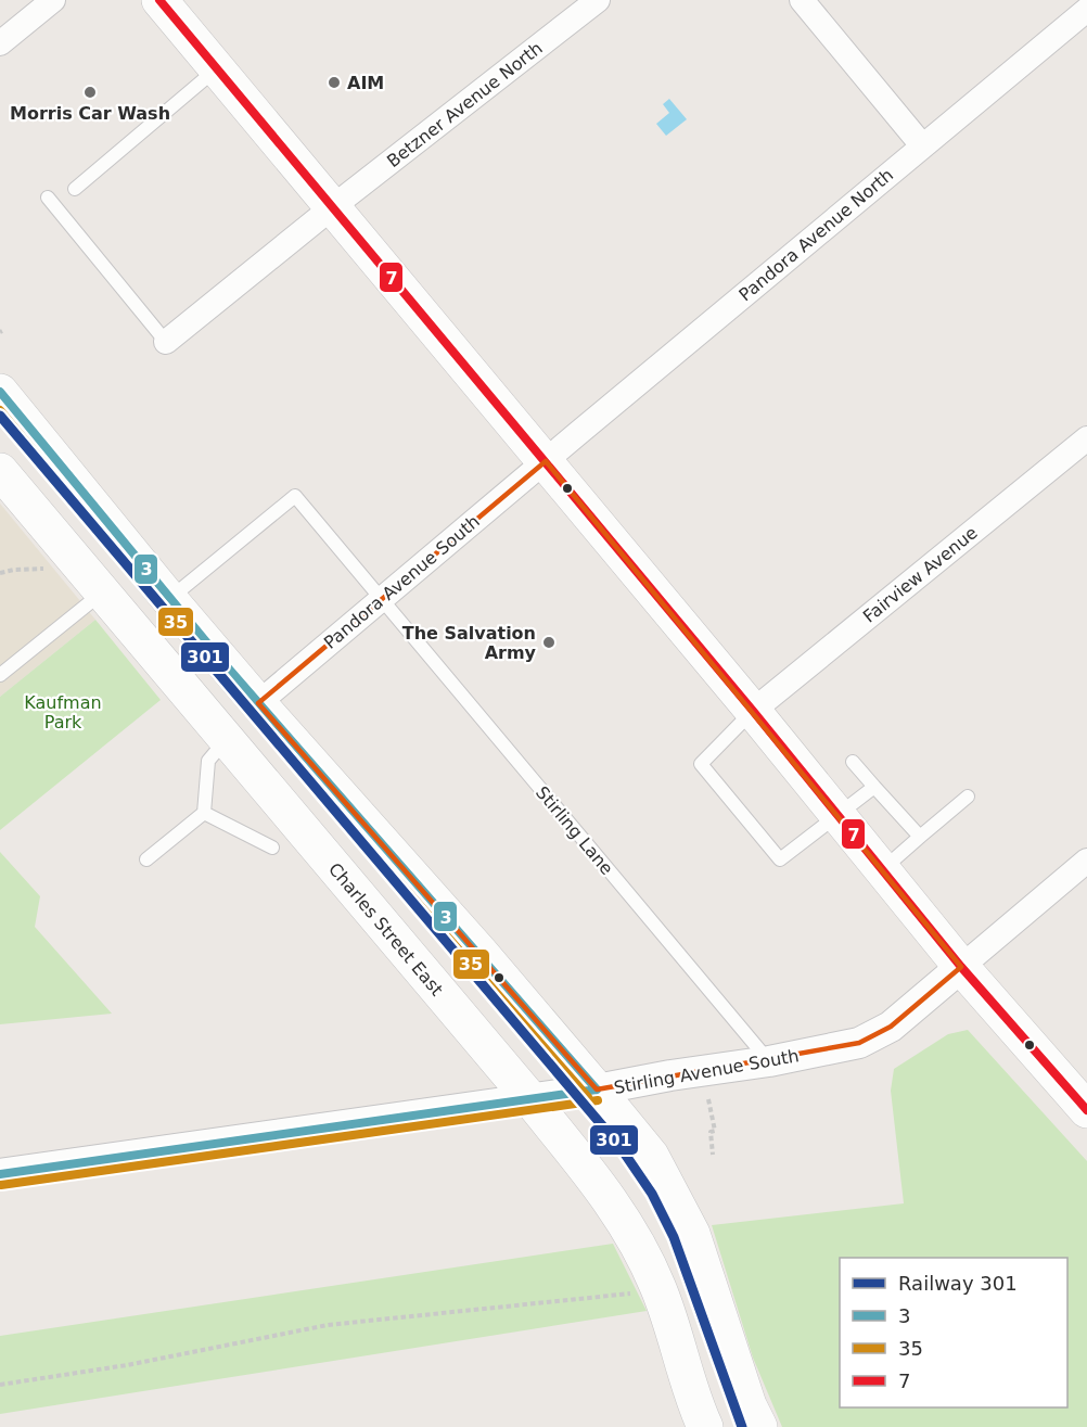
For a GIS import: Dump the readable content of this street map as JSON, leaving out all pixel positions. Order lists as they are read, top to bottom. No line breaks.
{"streets":{"main road":["Charles Street East"],"street":["Betzner Avenue North","Pandora Avenue North","Fairview Avenue","Pandora Avenue South","Stirling Avenue South"],"lane":["Stirling Lane"]},"crossings":[["Pandora Avenue North","Pandora Avenue South"],["Pandora Avenue South","Stirling Lane"],["Stirling Lane","Stirling Avenue South"],["Charles Street East","Stirling Avenue South"]],"parks":["Kaufman Park"],"places":["AIM","Morris Car Wash","The Salvation Army"],"lines":["transit line 7","transit line 3","transit line 35","rail line 301"],"legend":["Railway 301","3","35","7"]}
